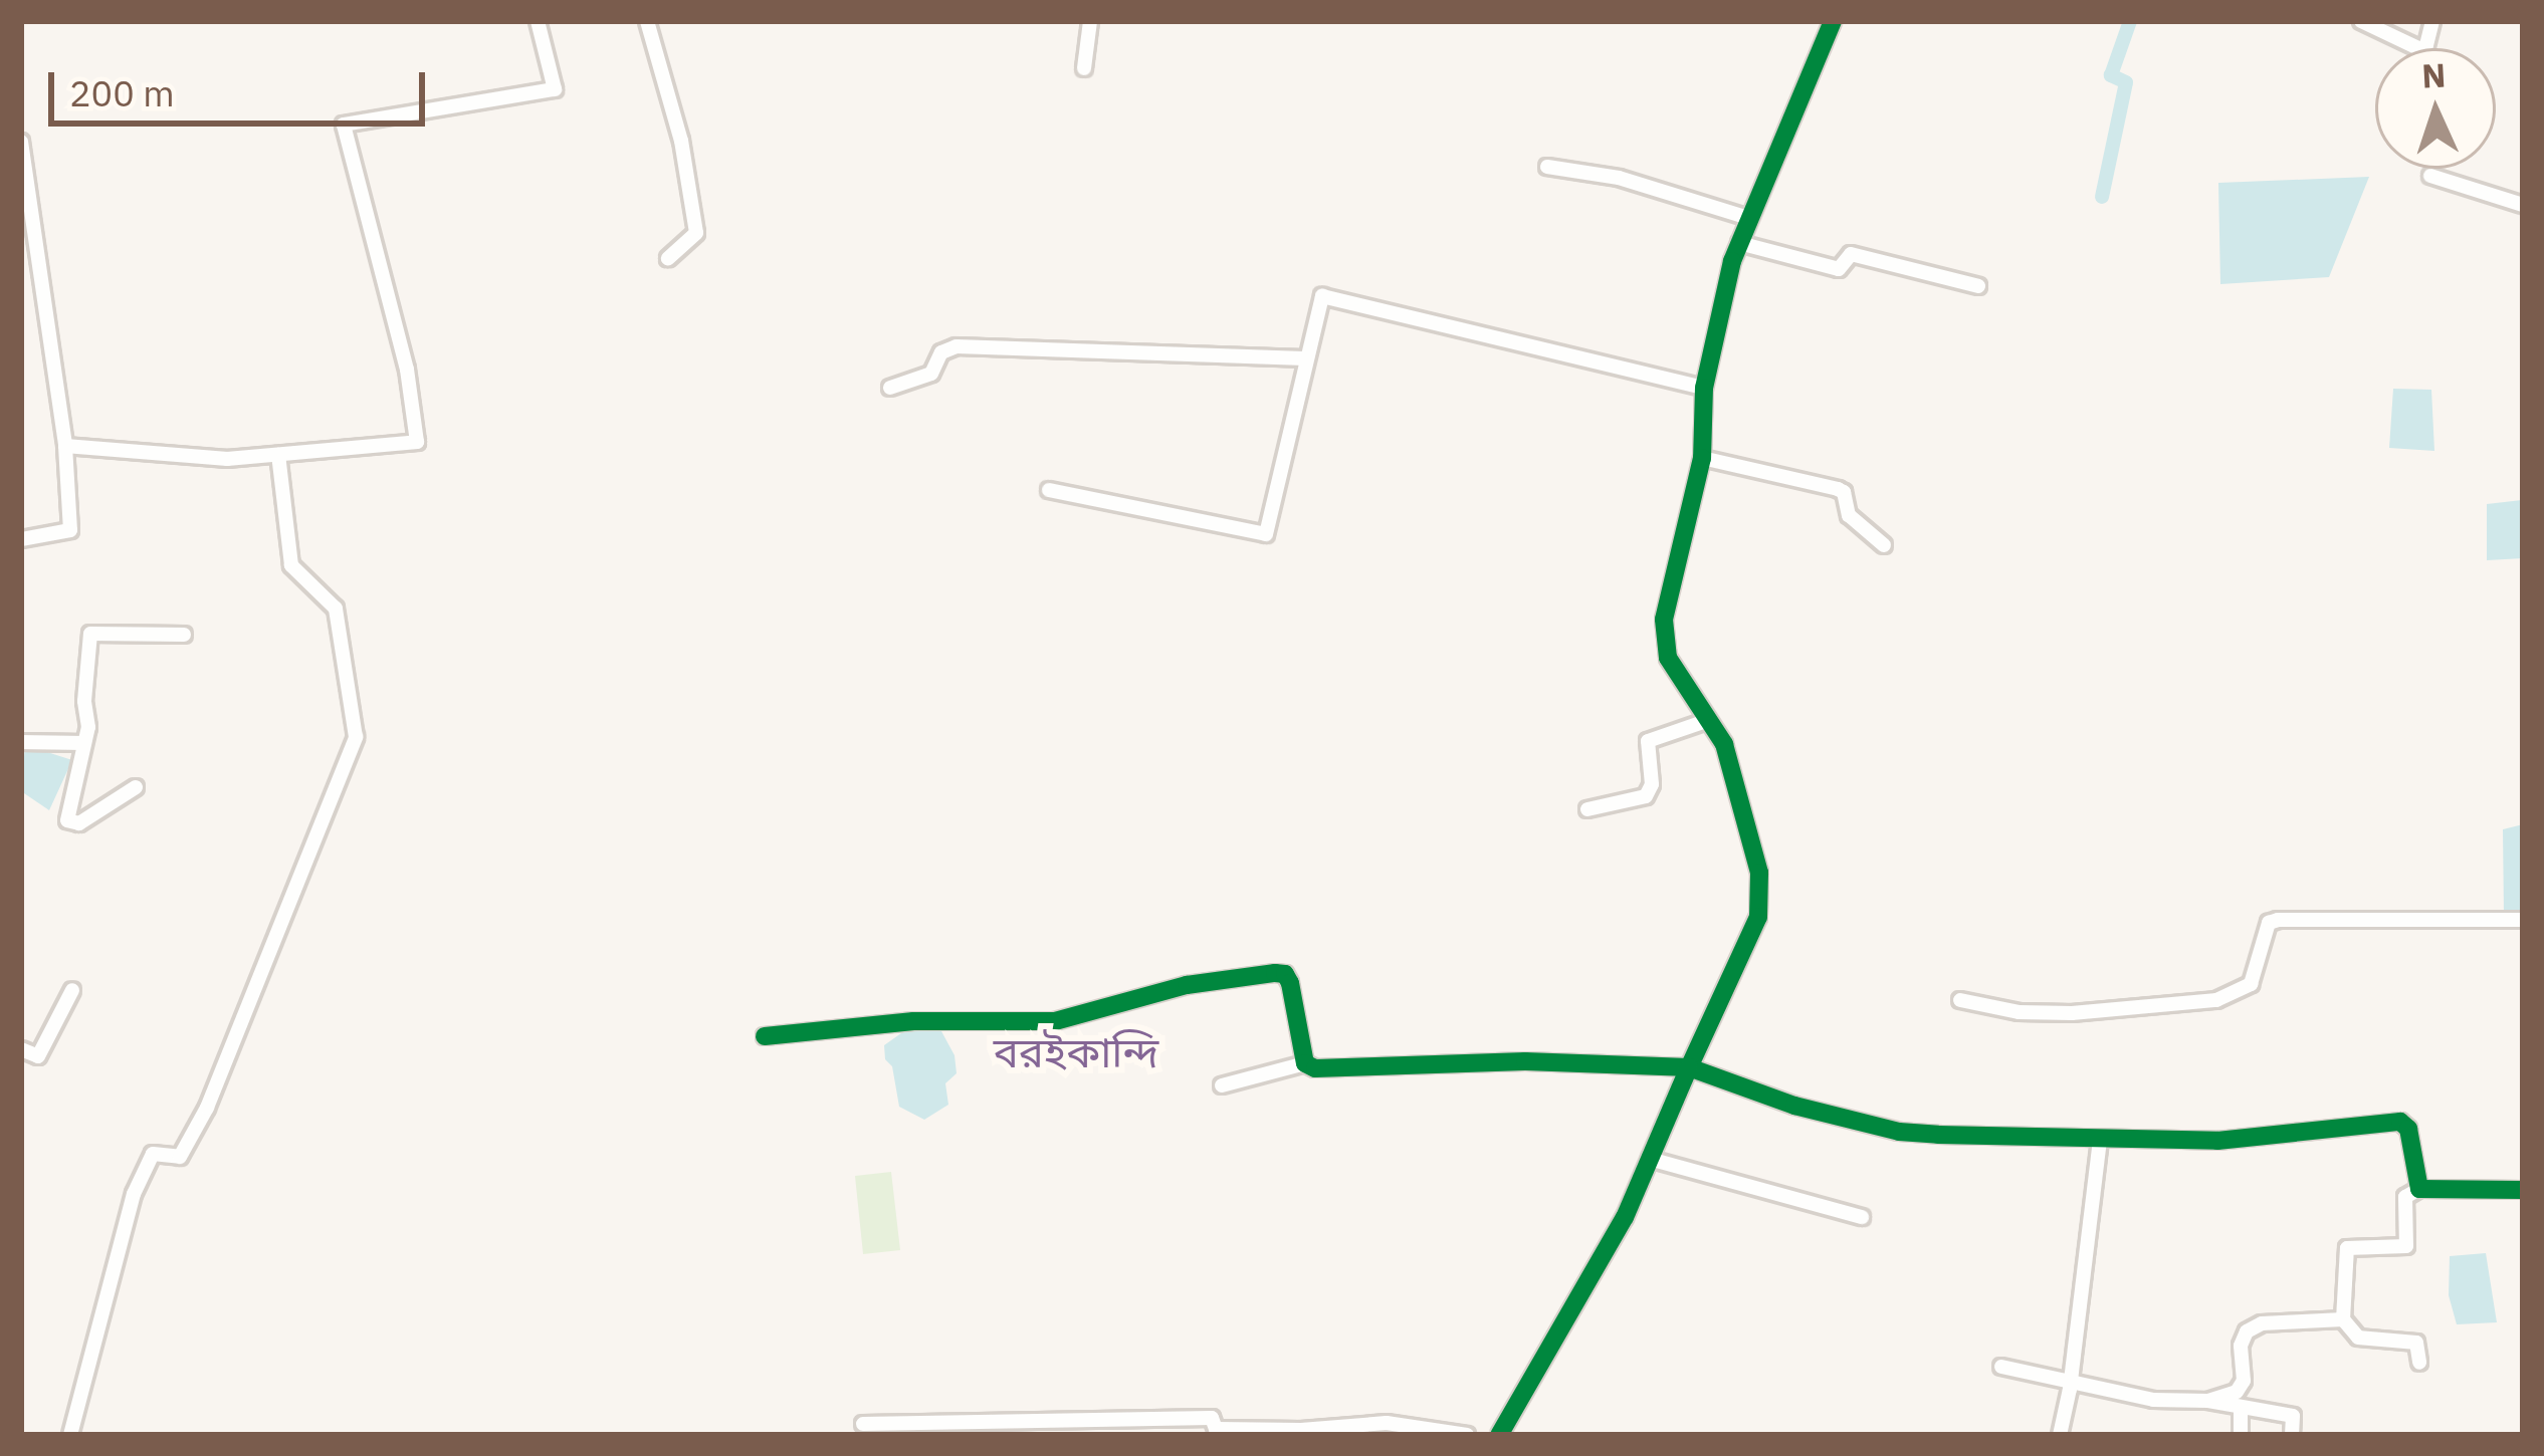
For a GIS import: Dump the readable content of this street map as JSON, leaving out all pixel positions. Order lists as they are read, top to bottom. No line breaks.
{"districts":["বরইকান্দি"],"scale_bar":"200 m","north":"top"}
